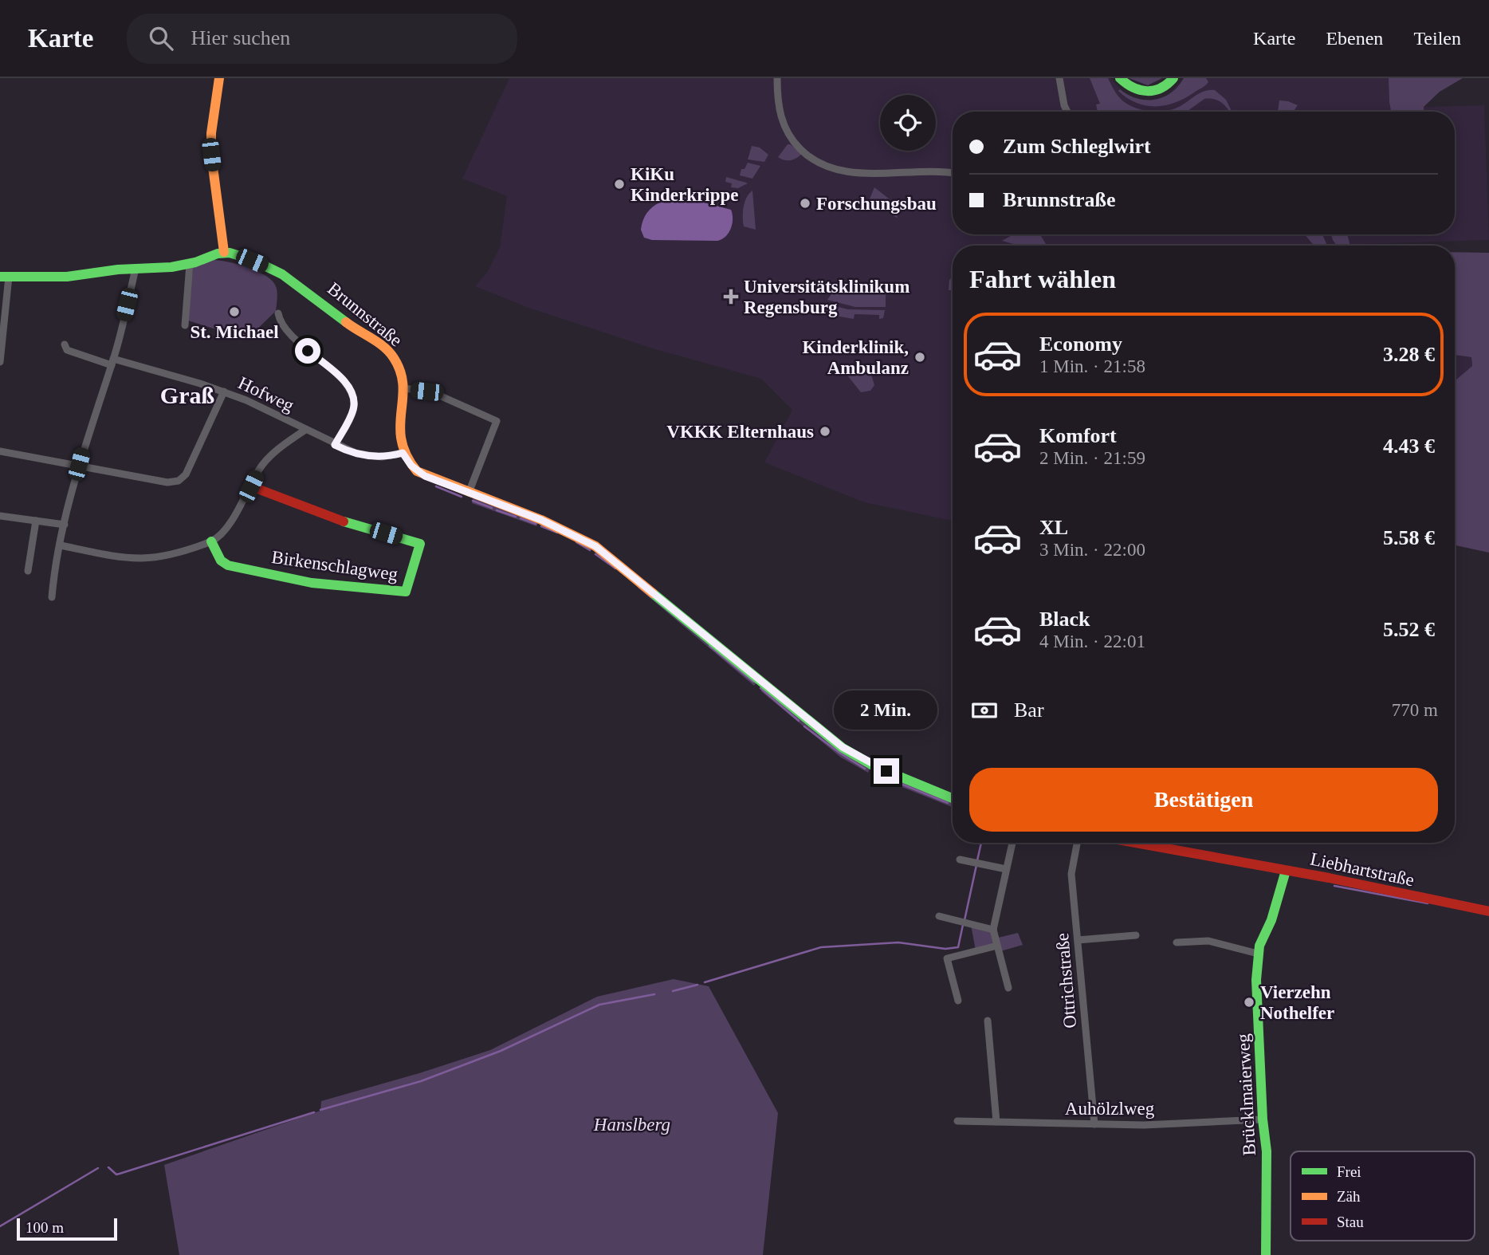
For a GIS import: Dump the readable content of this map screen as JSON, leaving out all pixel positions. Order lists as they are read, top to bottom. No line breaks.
{"streets":{"street":["Brunnstraße","Hofweg","Birkenschlagweg","Liebhartstraße","Ottrichstraße","Brücklmaierweg","Auhölzlweg"]},"crossings":[["Brunnstraße","Hofweg"],["Liebhartstraße","Brücklmaierweg"],["Ottrichstraße","Auhölzlweg"],["Brücklmaierweg","Auhölzlweg"]],"districts":["Graß"],"parks":["Hanslberg"],"places":{"other":["KiKu Kinderkrippe","Forschungsbau","St. Michael","Kinderklinik, Ambulanz","VKKK Elternhaus","Vierzehn Nothelfer"],"health":["Universitätsklinikum Regensburg"]},"legend":["Frei","Zäh","Stau"],"scale_bar":"100 m","page":{"header":"Karte","search":"Hier suchen","nav":["Karte","Ebenen","Teilen"],"banner":["Zum Schleglwirt","Brunnstraße"],"heading":"Fahrt wählen","list":[{"name":"Economy","note":"1 Min. · 21:58","value":"3.28 €"},{"name":"Komfort","note":"2 Min. · 21:59","value":"4.43 €"},{"name":"XL","note":"3 Min. · 22:00","value":"5.58 €"},{"name":"Black","note":"4 Min. · 22:01","value":"5.52 €"}],"pay":["Bar","770 m"],"bubble":"2 Min.","buttons":"Bestätigen","scale":"100 m"}}
